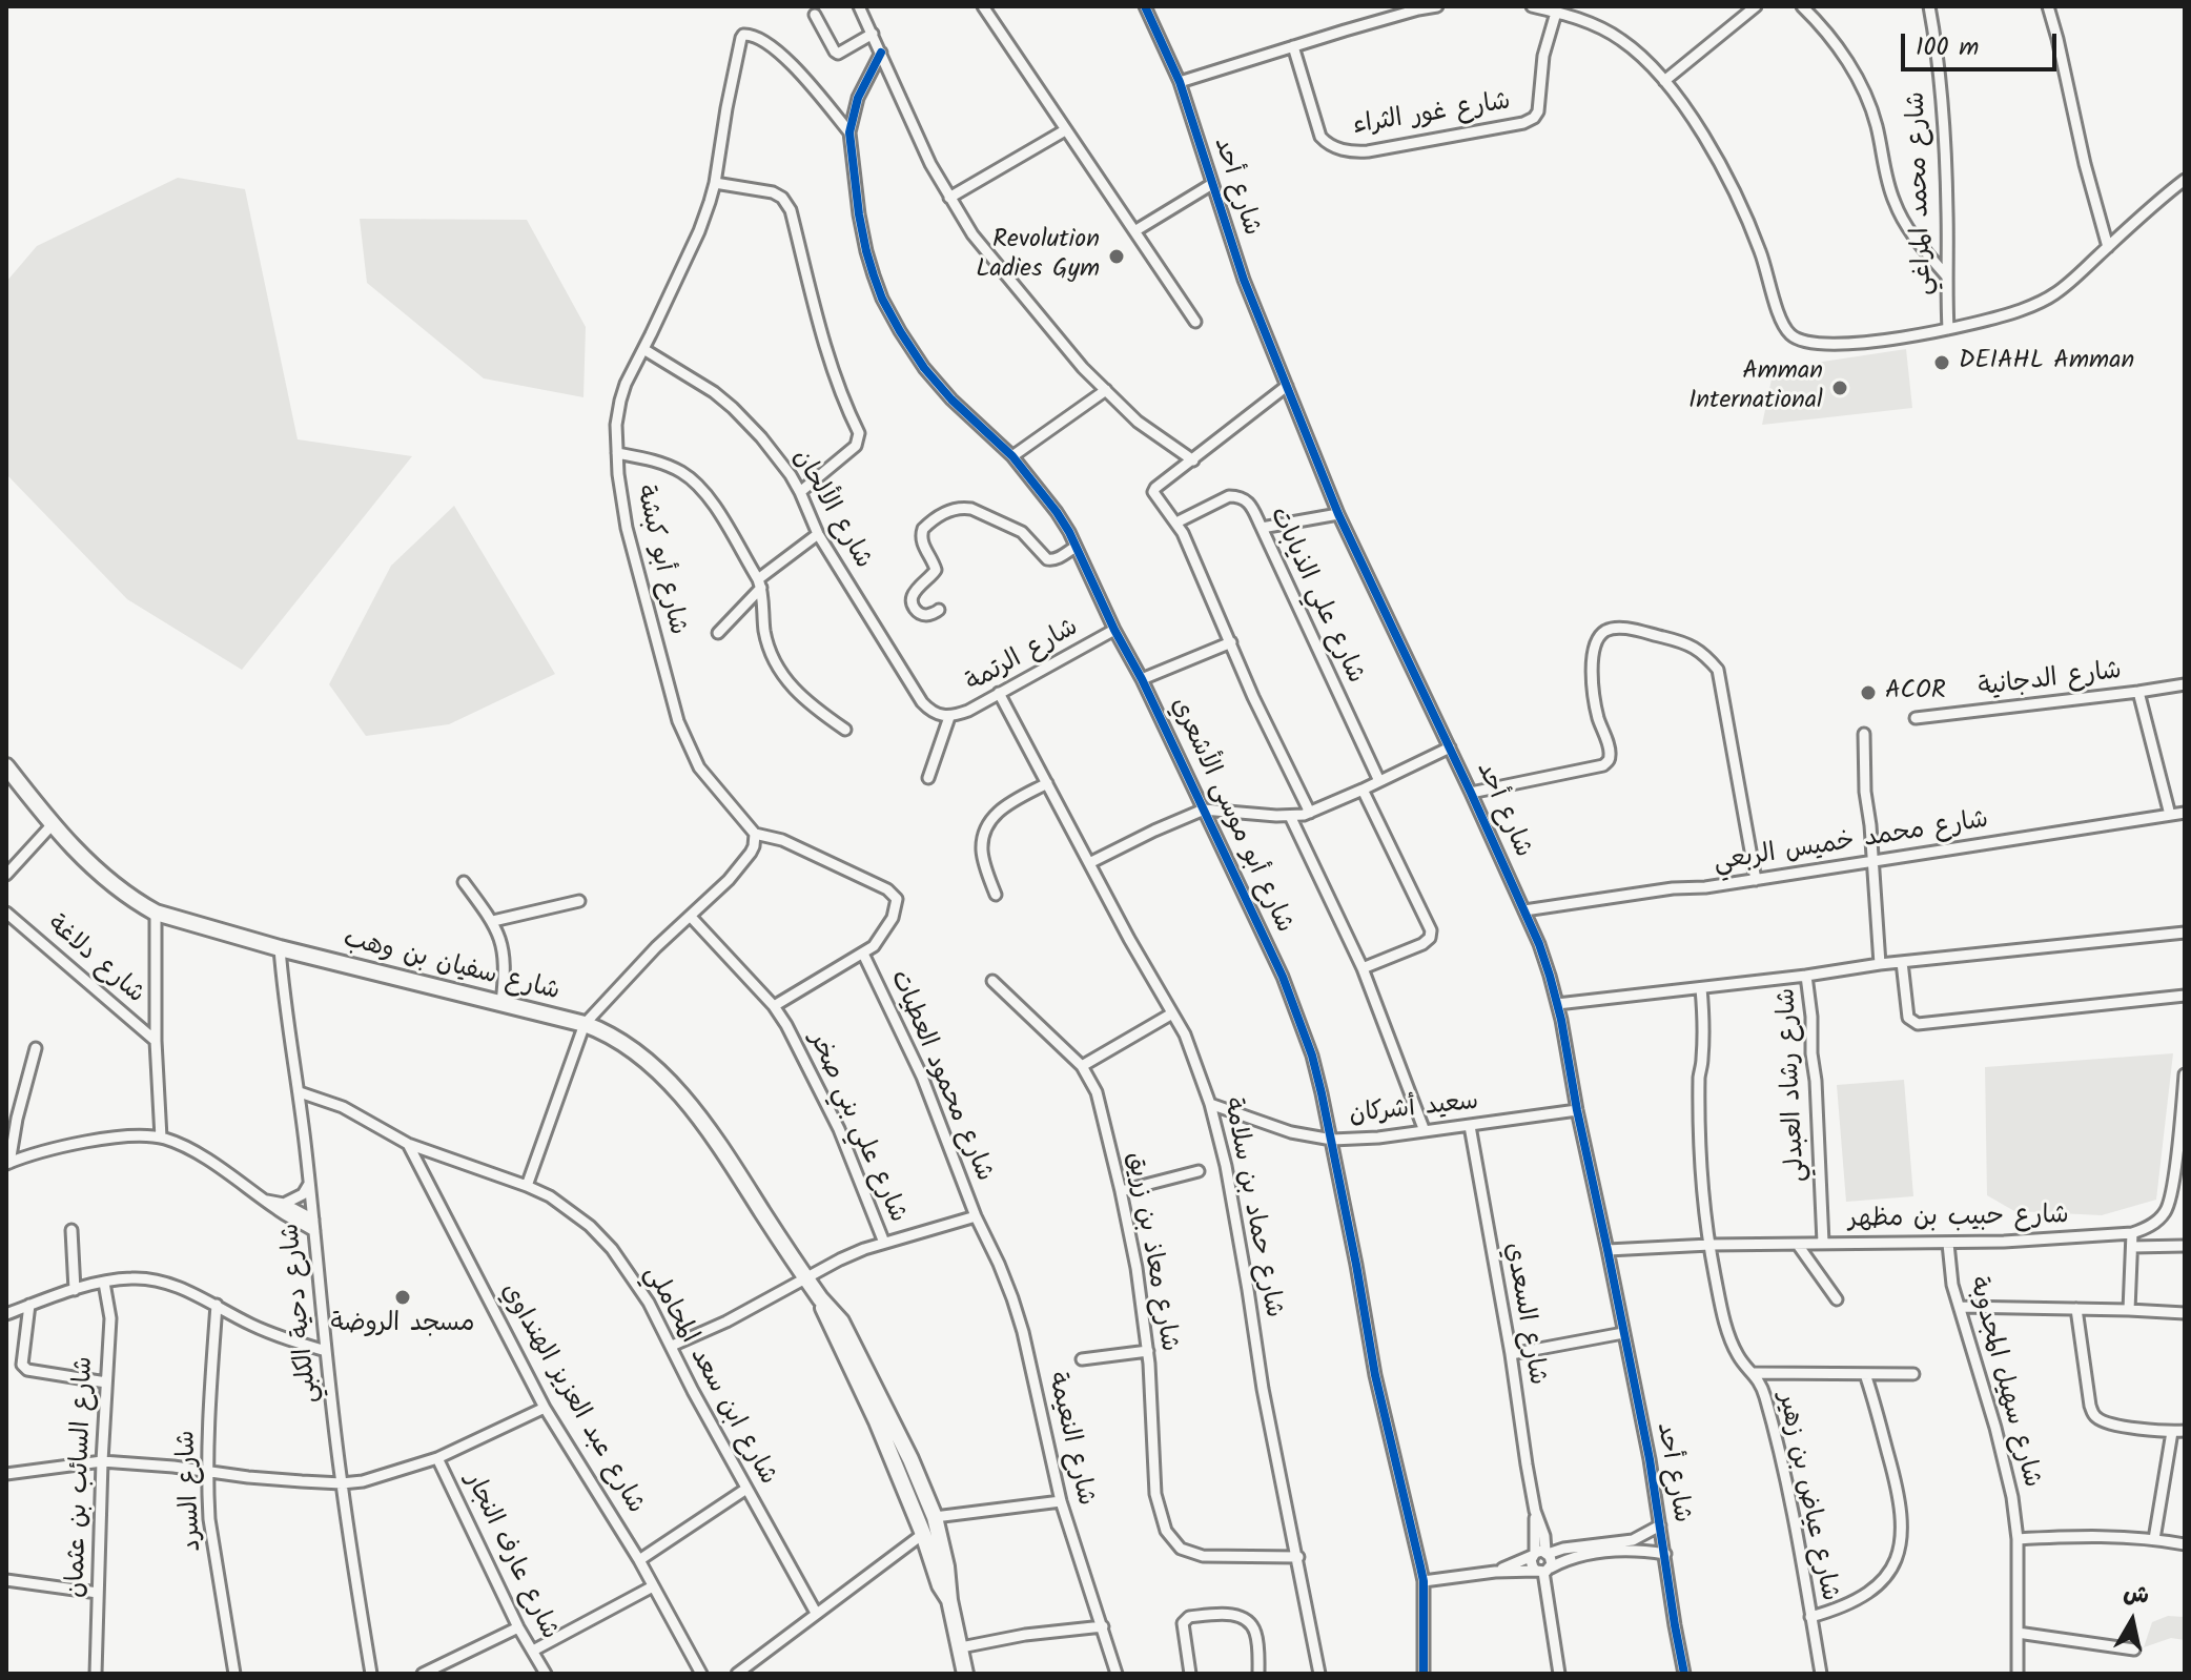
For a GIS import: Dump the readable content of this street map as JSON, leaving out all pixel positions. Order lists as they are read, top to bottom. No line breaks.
{"streets":{"street":["شارع غور الثراء","شارع أحد","شارع محمد المراغي","شارع الألحان","شارع أبو كبشة","شارع علي الذيابات","شارع الرتمة","شارع الدجانية","شارع أبو موسى الأشعري","شارع محمد خميس الربعي","شارع دلاغة","شارع سفيان بن وهب","شارع محمود العطيات","شارع رشاد العبدلي","سعيد أشركان","شارع علي بني صخر","شارع حماد بن سلامة","شارع حبيب بن مظهر","شارع معاذ بن زريق","شارع دحية الكلبي","شارع السعدي","شارع ابن سعد المحاملي","شارع سهيل المجدوبة","شارع عبد العزيز الهنداوي","شارع النعيمة","شارع السائب بن عثمان","شارع السرد","شارع عياض بن زهير","شارع عارف النجار"]},"crossings":[["شارع أحد","شارع محمد خميس الربعي"],["شارع أحد","سعيد أشركان"],["شارع أحد","شارع حبيب بن مظهر"],["شارع الألحان","شارع أبو كبشة"],["شارع الألحان","شارع الرتمة"],["شارع أبو كبشة","شارع أبو موسى الأشعري"],["شارع أبو كبشة","شارع محمود العطيات"],["شارع الرتمة","شارع أبو موسى الأشعري"],["شارع الرتمة","شارع حماد بن سلامة"],["شارع الدجانية","شارع محمد خميس الربعي"],["شارع أبو موسى الأشعري","سعيد أشركان"],["شارع دلاغة","شارع سفيان بن وهب"],["شارع سفيان بن وهب","شارع دحية الكلبي"],["شارع محمود العطيات","شارع علي بني صخر"],["شارع محمود العطيات","شارع النعيمة"],["شارع رشاد العبدلي","شارع حبيب بن مظهر"],["سعيد أشركان","شارع حماد بن سلامة"],["سعيد أشركان","شارع السعدي"],["شارع حماد بن سلامة","شارع معاذ بن زريق"],["شارع حبيب بن مظهر","شارع سهيل المجدوبة"],["شارع حبيب بن مظهر","شارع عياض بن زهير"],["شارع دحية الكلبي","شارع ابن سعد المحاملي"],["شارع ابن سعد المحاملي","شارع عبد العزيز الهنداوي"]],"places":["Revolution Ladies Gym","DEIAHL Amman","Amman International","ACOR","مسجد الروضة"],"scale_bar":"100 m","north":"top"}
